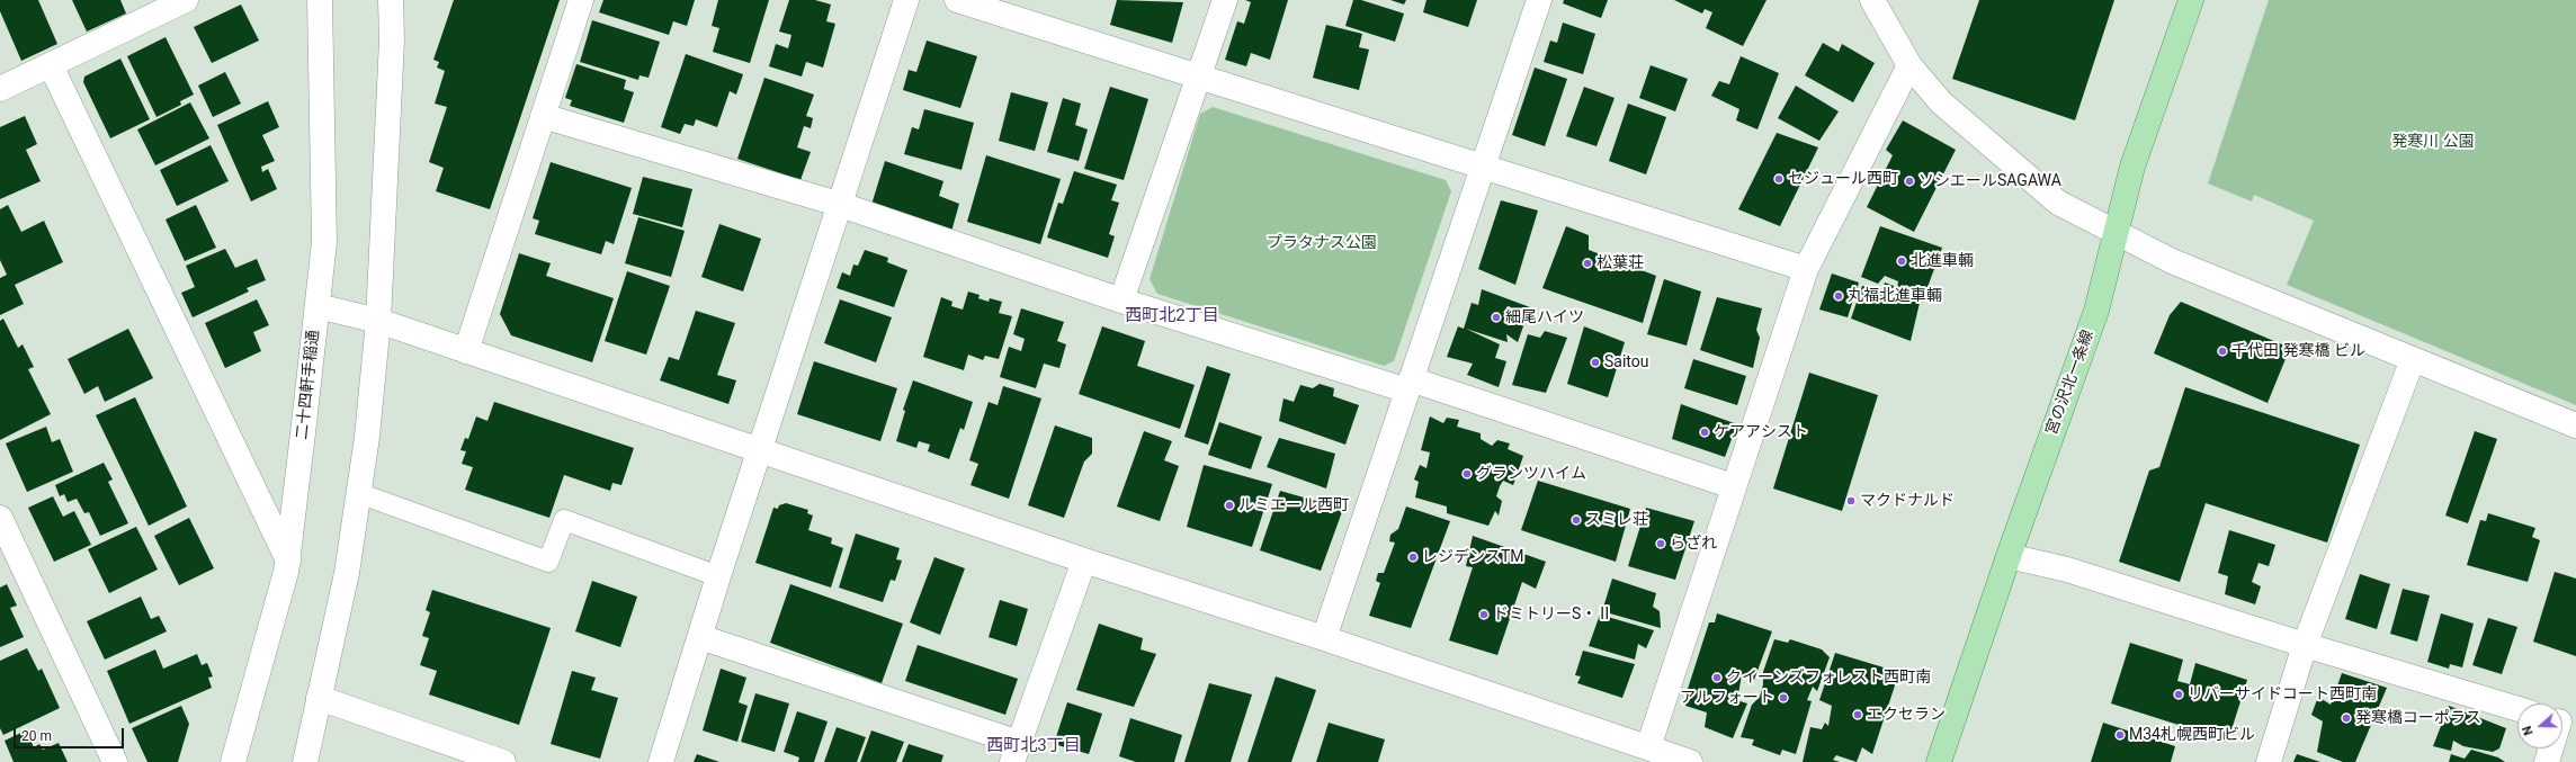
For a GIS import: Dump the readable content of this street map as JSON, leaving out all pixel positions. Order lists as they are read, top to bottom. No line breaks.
{"streets":{"main road":["宮の沢北一条線"],"street":["二十四軒手稲通"]},"districts":["西町北2丁目","西町北3丁目"],"parks":["発寒川 公園","プラタナス公園"],"places":["セジュール西町","ソシエールSAGAWA","北進車輛","松葉荘","丸福北進車輛","細尾ハイツ","千代田 発寒橋 ビル","Saitou","ケアアシスト","グランツハイム","マクドナルド","ルミエール西町","スミレ荘","らざれ","レジデンスTM","ドミトリーS・Ⅱ","クイーンズフォレスト西町南","リバーサイドコート西町南","アルフォート","エクセラン","発寒橋コーポラス","M34札幌西町ビル"],"scale_bar":"20 m","north":"left"}
